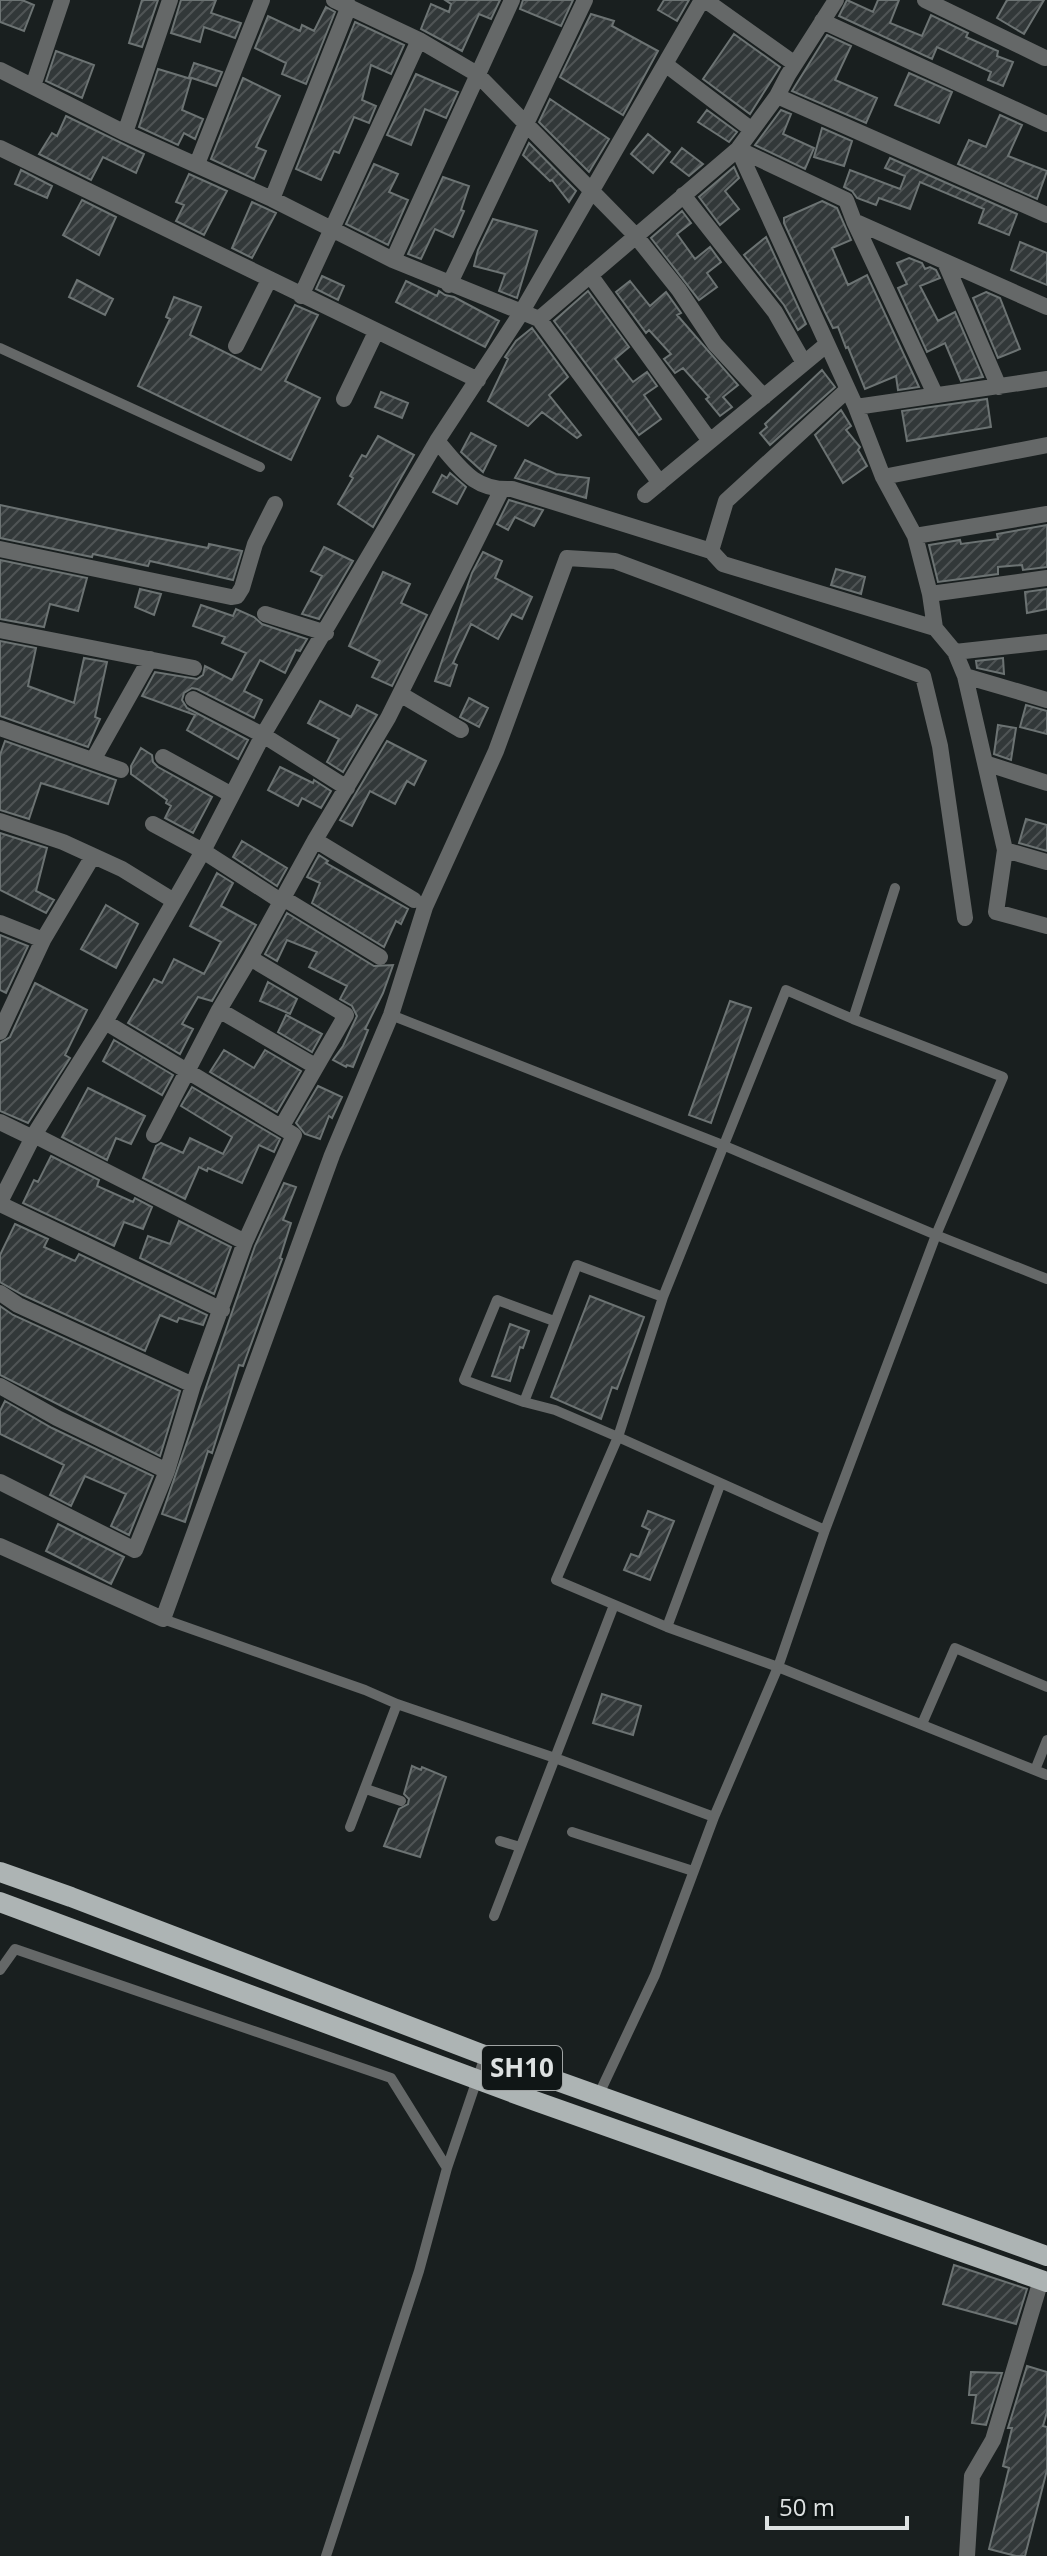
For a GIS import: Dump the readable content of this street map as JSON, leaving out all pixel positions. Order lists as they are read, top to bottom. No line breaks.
{"streets":{"main road":["SH10"]},"scale_bar":"50 m"}
